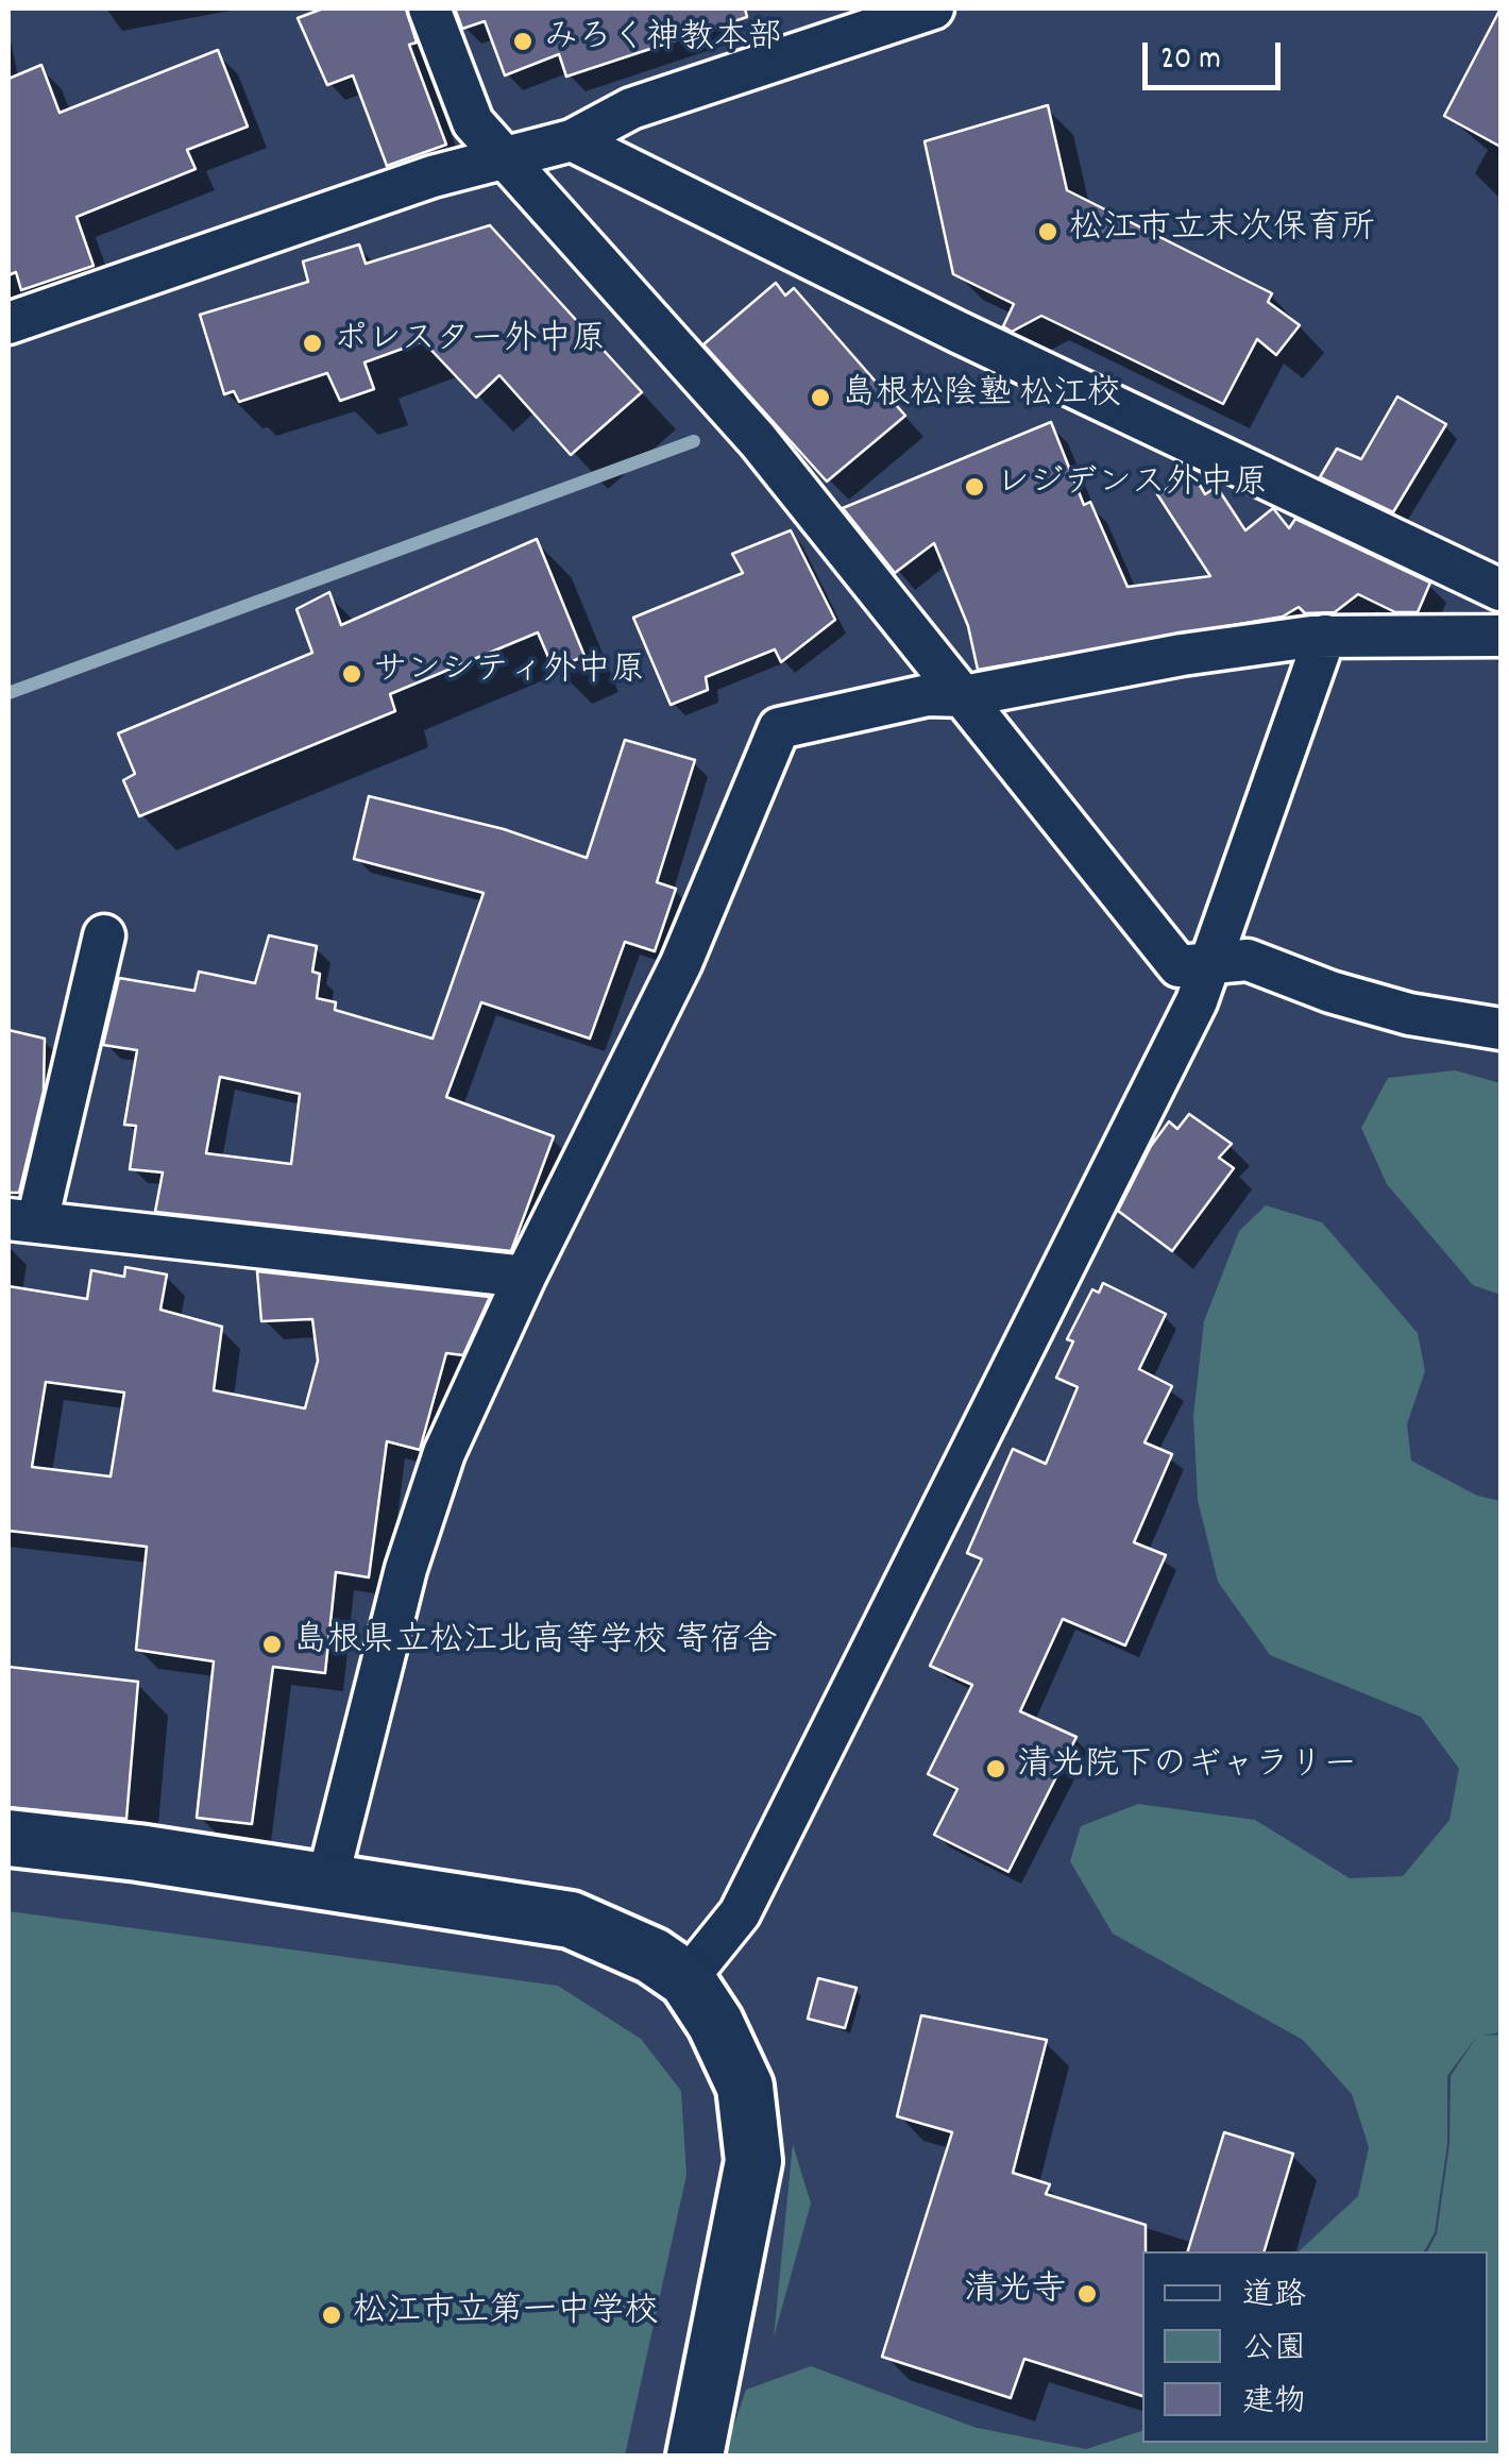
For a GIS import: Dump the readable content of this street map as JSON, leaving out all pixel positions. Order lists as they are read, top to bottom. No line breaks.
{"places":["みろく神教本部","松江市立末次保育所","ポレスター外中原","島根松陰塾 松江校","レジデンス外中原","サンシティ外中原","島根県立松江北高等学校 寄宿舎","清光院下のギャラリー","清光寺","松江市立第一中学校"],"legend":["道路","公園","建物"],"scale_bar":"20 m"}
